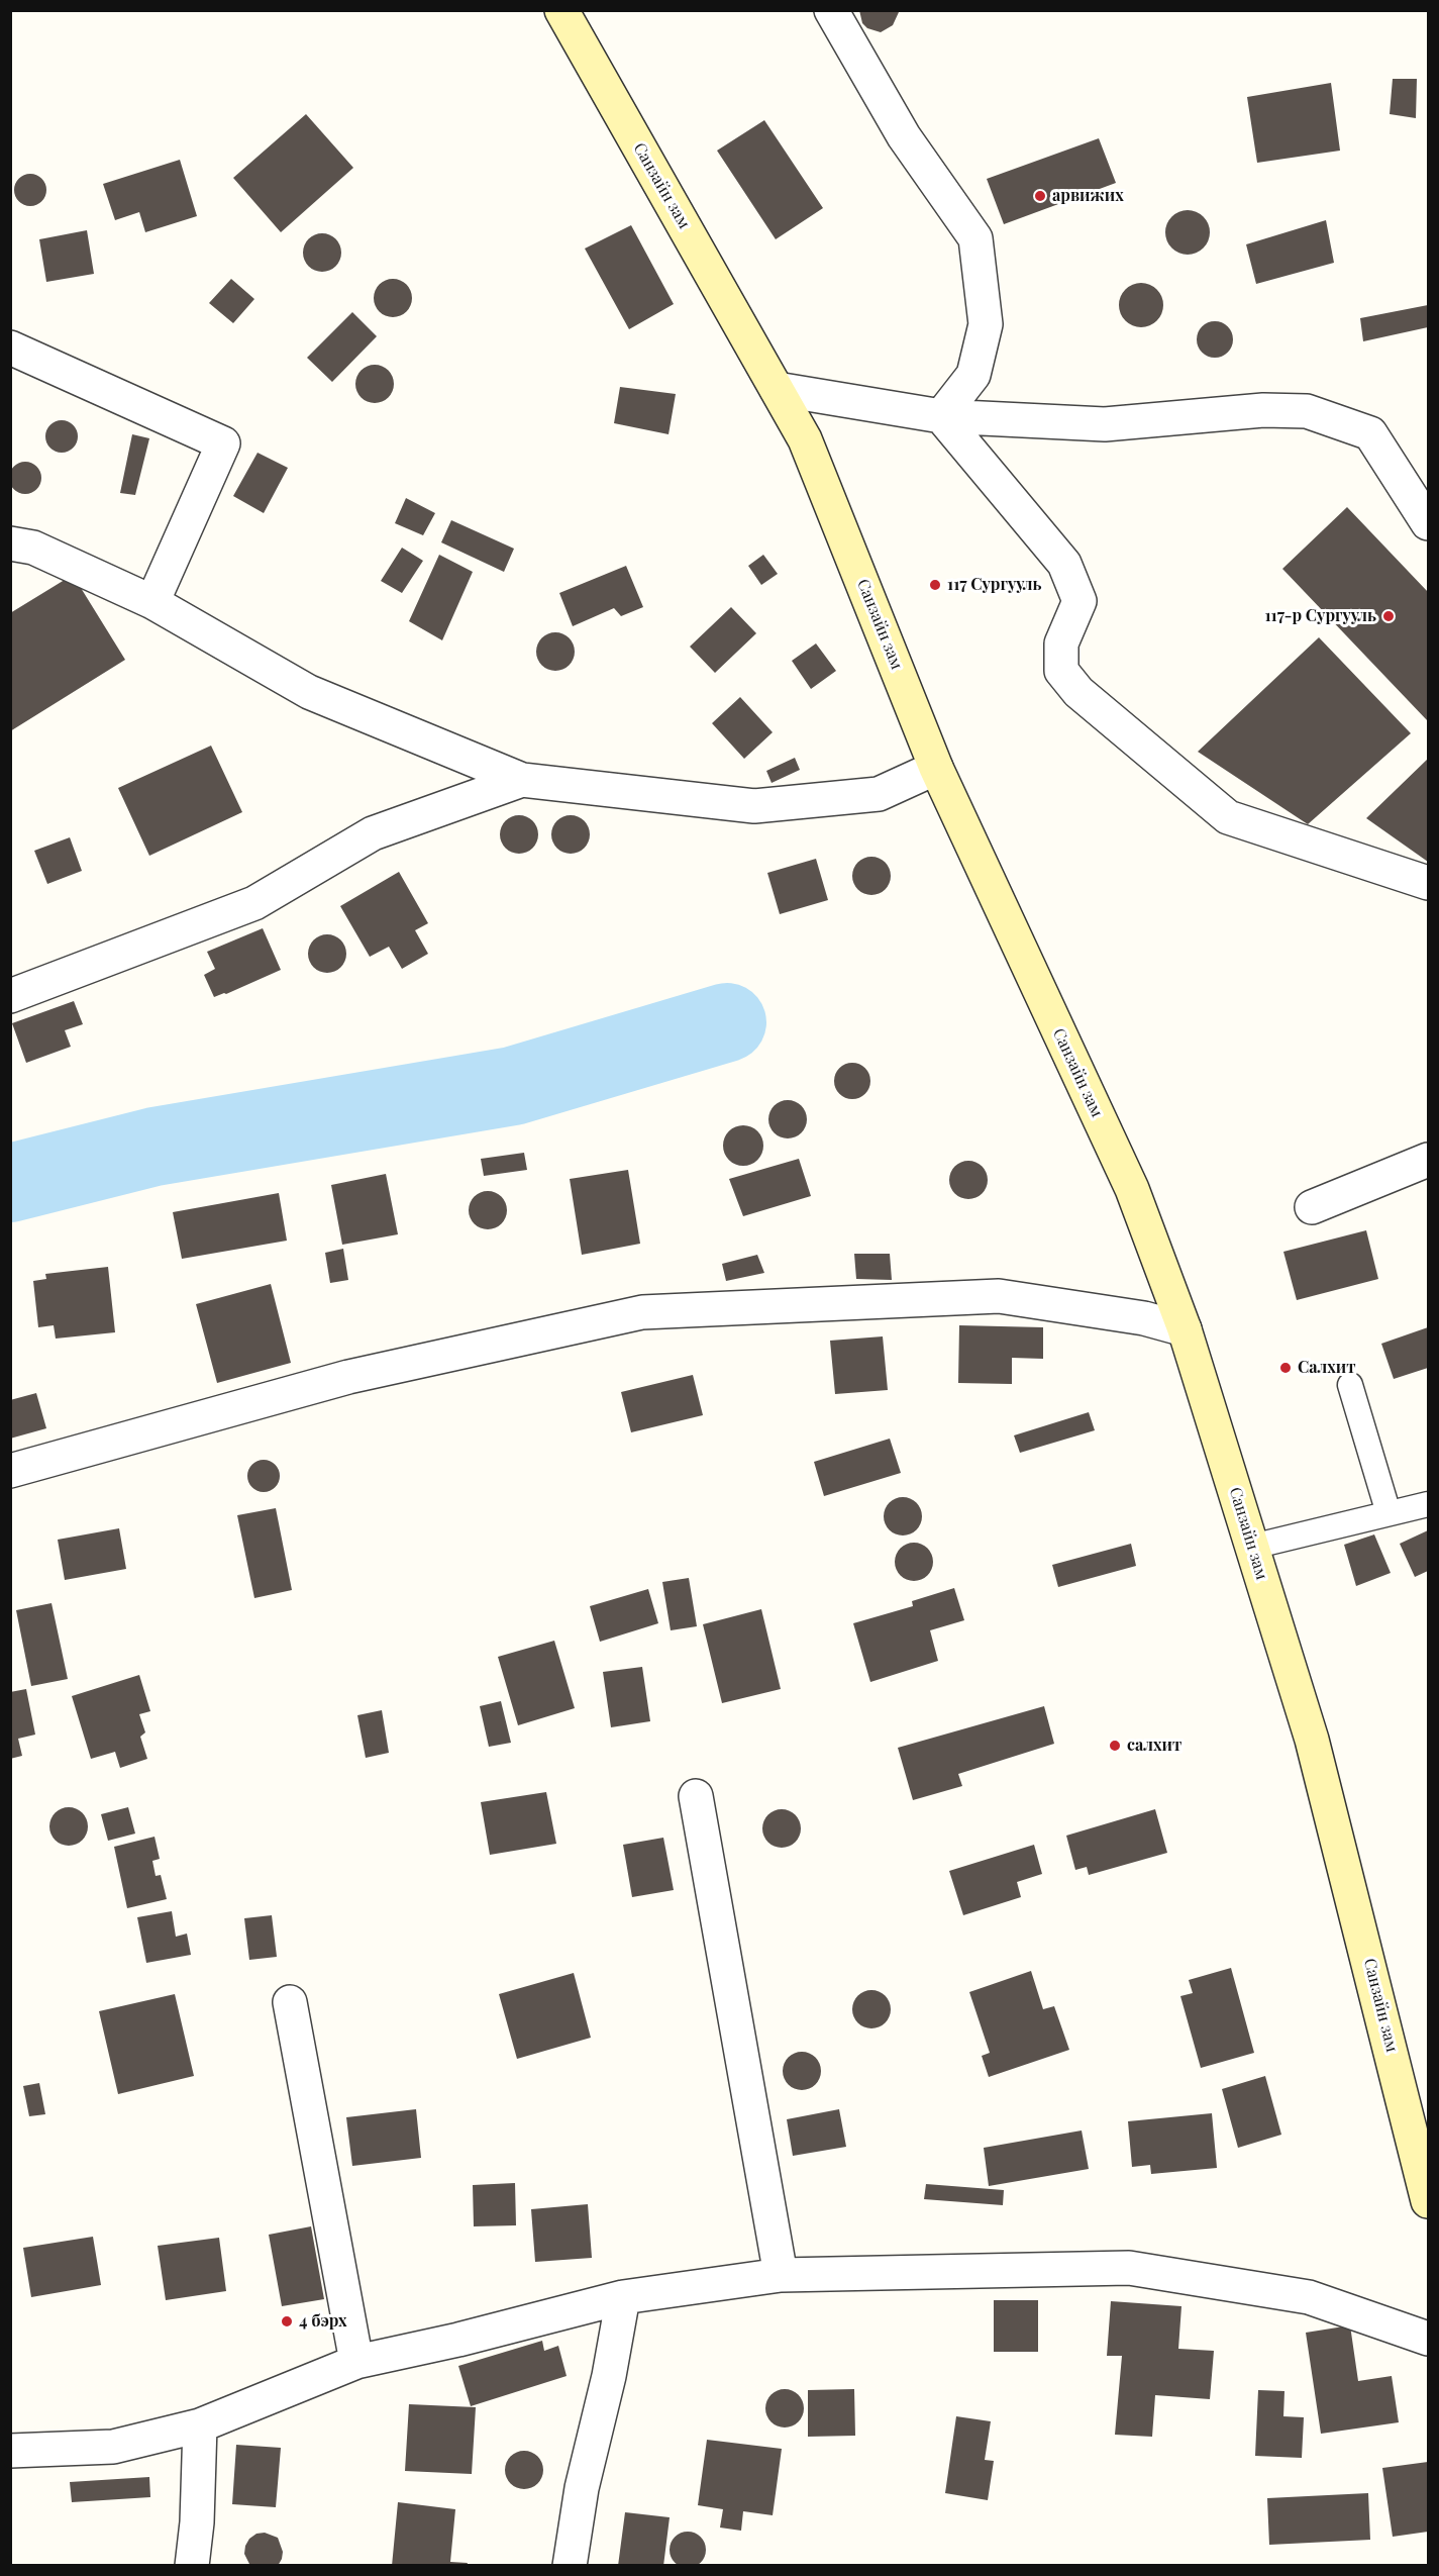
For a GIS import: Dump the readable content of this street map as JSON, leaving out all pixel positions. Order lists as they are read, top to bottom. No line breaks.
{"streets":{"main road":["Санзайн зам"]},"places":["арвижих","117 Сургууль","117-р Сургууль","Салхит","салхит","4 бэрх"]}
